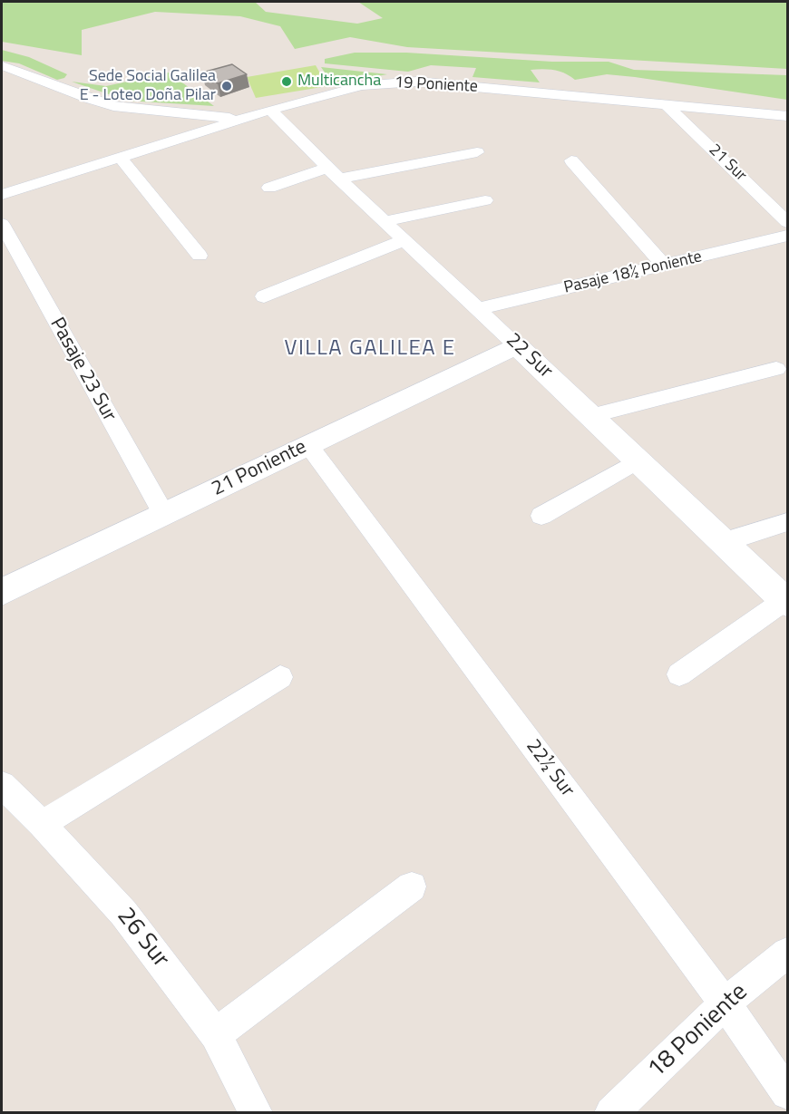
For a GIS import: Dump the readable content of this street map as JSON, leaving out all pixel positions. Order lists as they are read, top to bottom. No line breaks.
{"streets":{"street":["19 Poniente","21 Sur","Pasaje 18½ Poniente","22 Sur","Pasaje 23 Sur","21 Poniente","22½ Sur","26 Sur","18 Poniente"]},"crossings":[["19 Poniente","21 Sur"],["19 Poniente","22 Sur"],["Pasaje 18½ Poniente","22 Sur"],["22 Sur","21 Poniente"],["Pasaje 23 Sur","21 Poniente"],["21 Poniente","22½ Sur"],["22½ Sur","18 Poniente"]],"districts":["VILLA GALILEA E"],"places":["Multicancha","Sede Social Galilea E - Loteo Doña Pilar"]}
